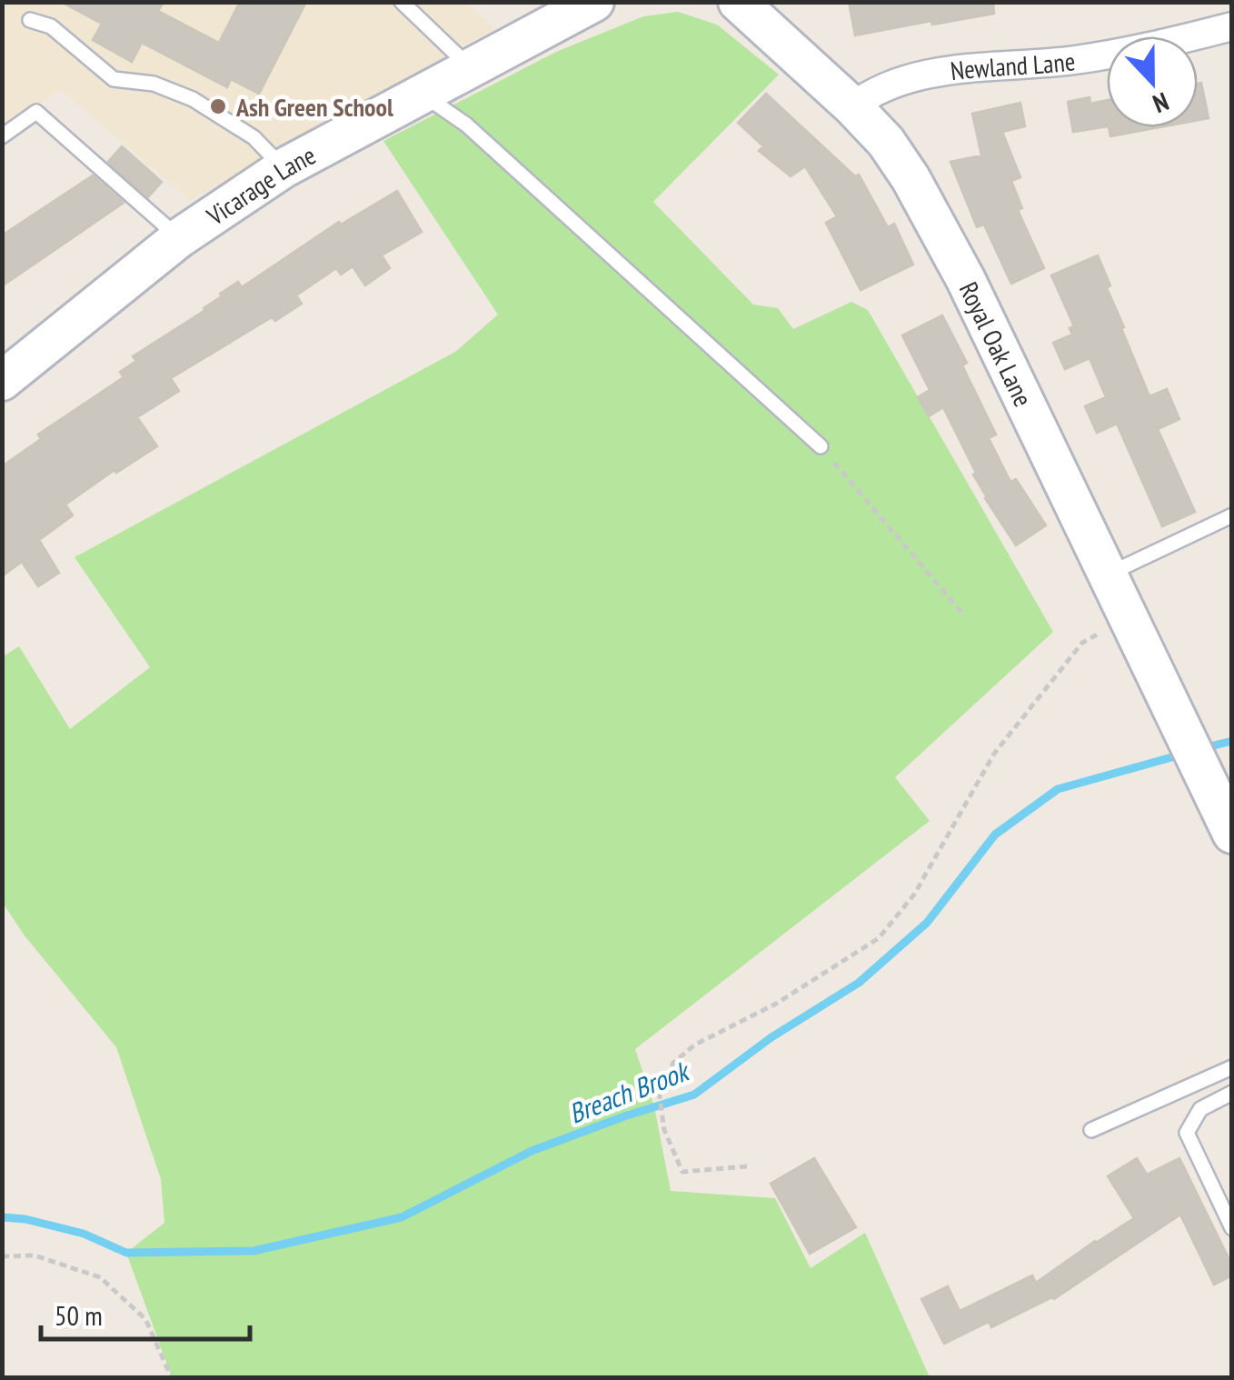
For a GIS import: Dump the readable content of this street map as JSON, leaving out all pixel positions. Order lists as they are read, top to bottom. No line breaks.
{"streets":{"street":["Newland Lane","Vicarage Lane","Royal Oak Lane"]},"crossings":[["Newland Lane","Royal Oak Lane"]],"water":["Breach Brook"],"places":["Ash Green School"],"scale_bar":"50 m","north":"bottom"}
